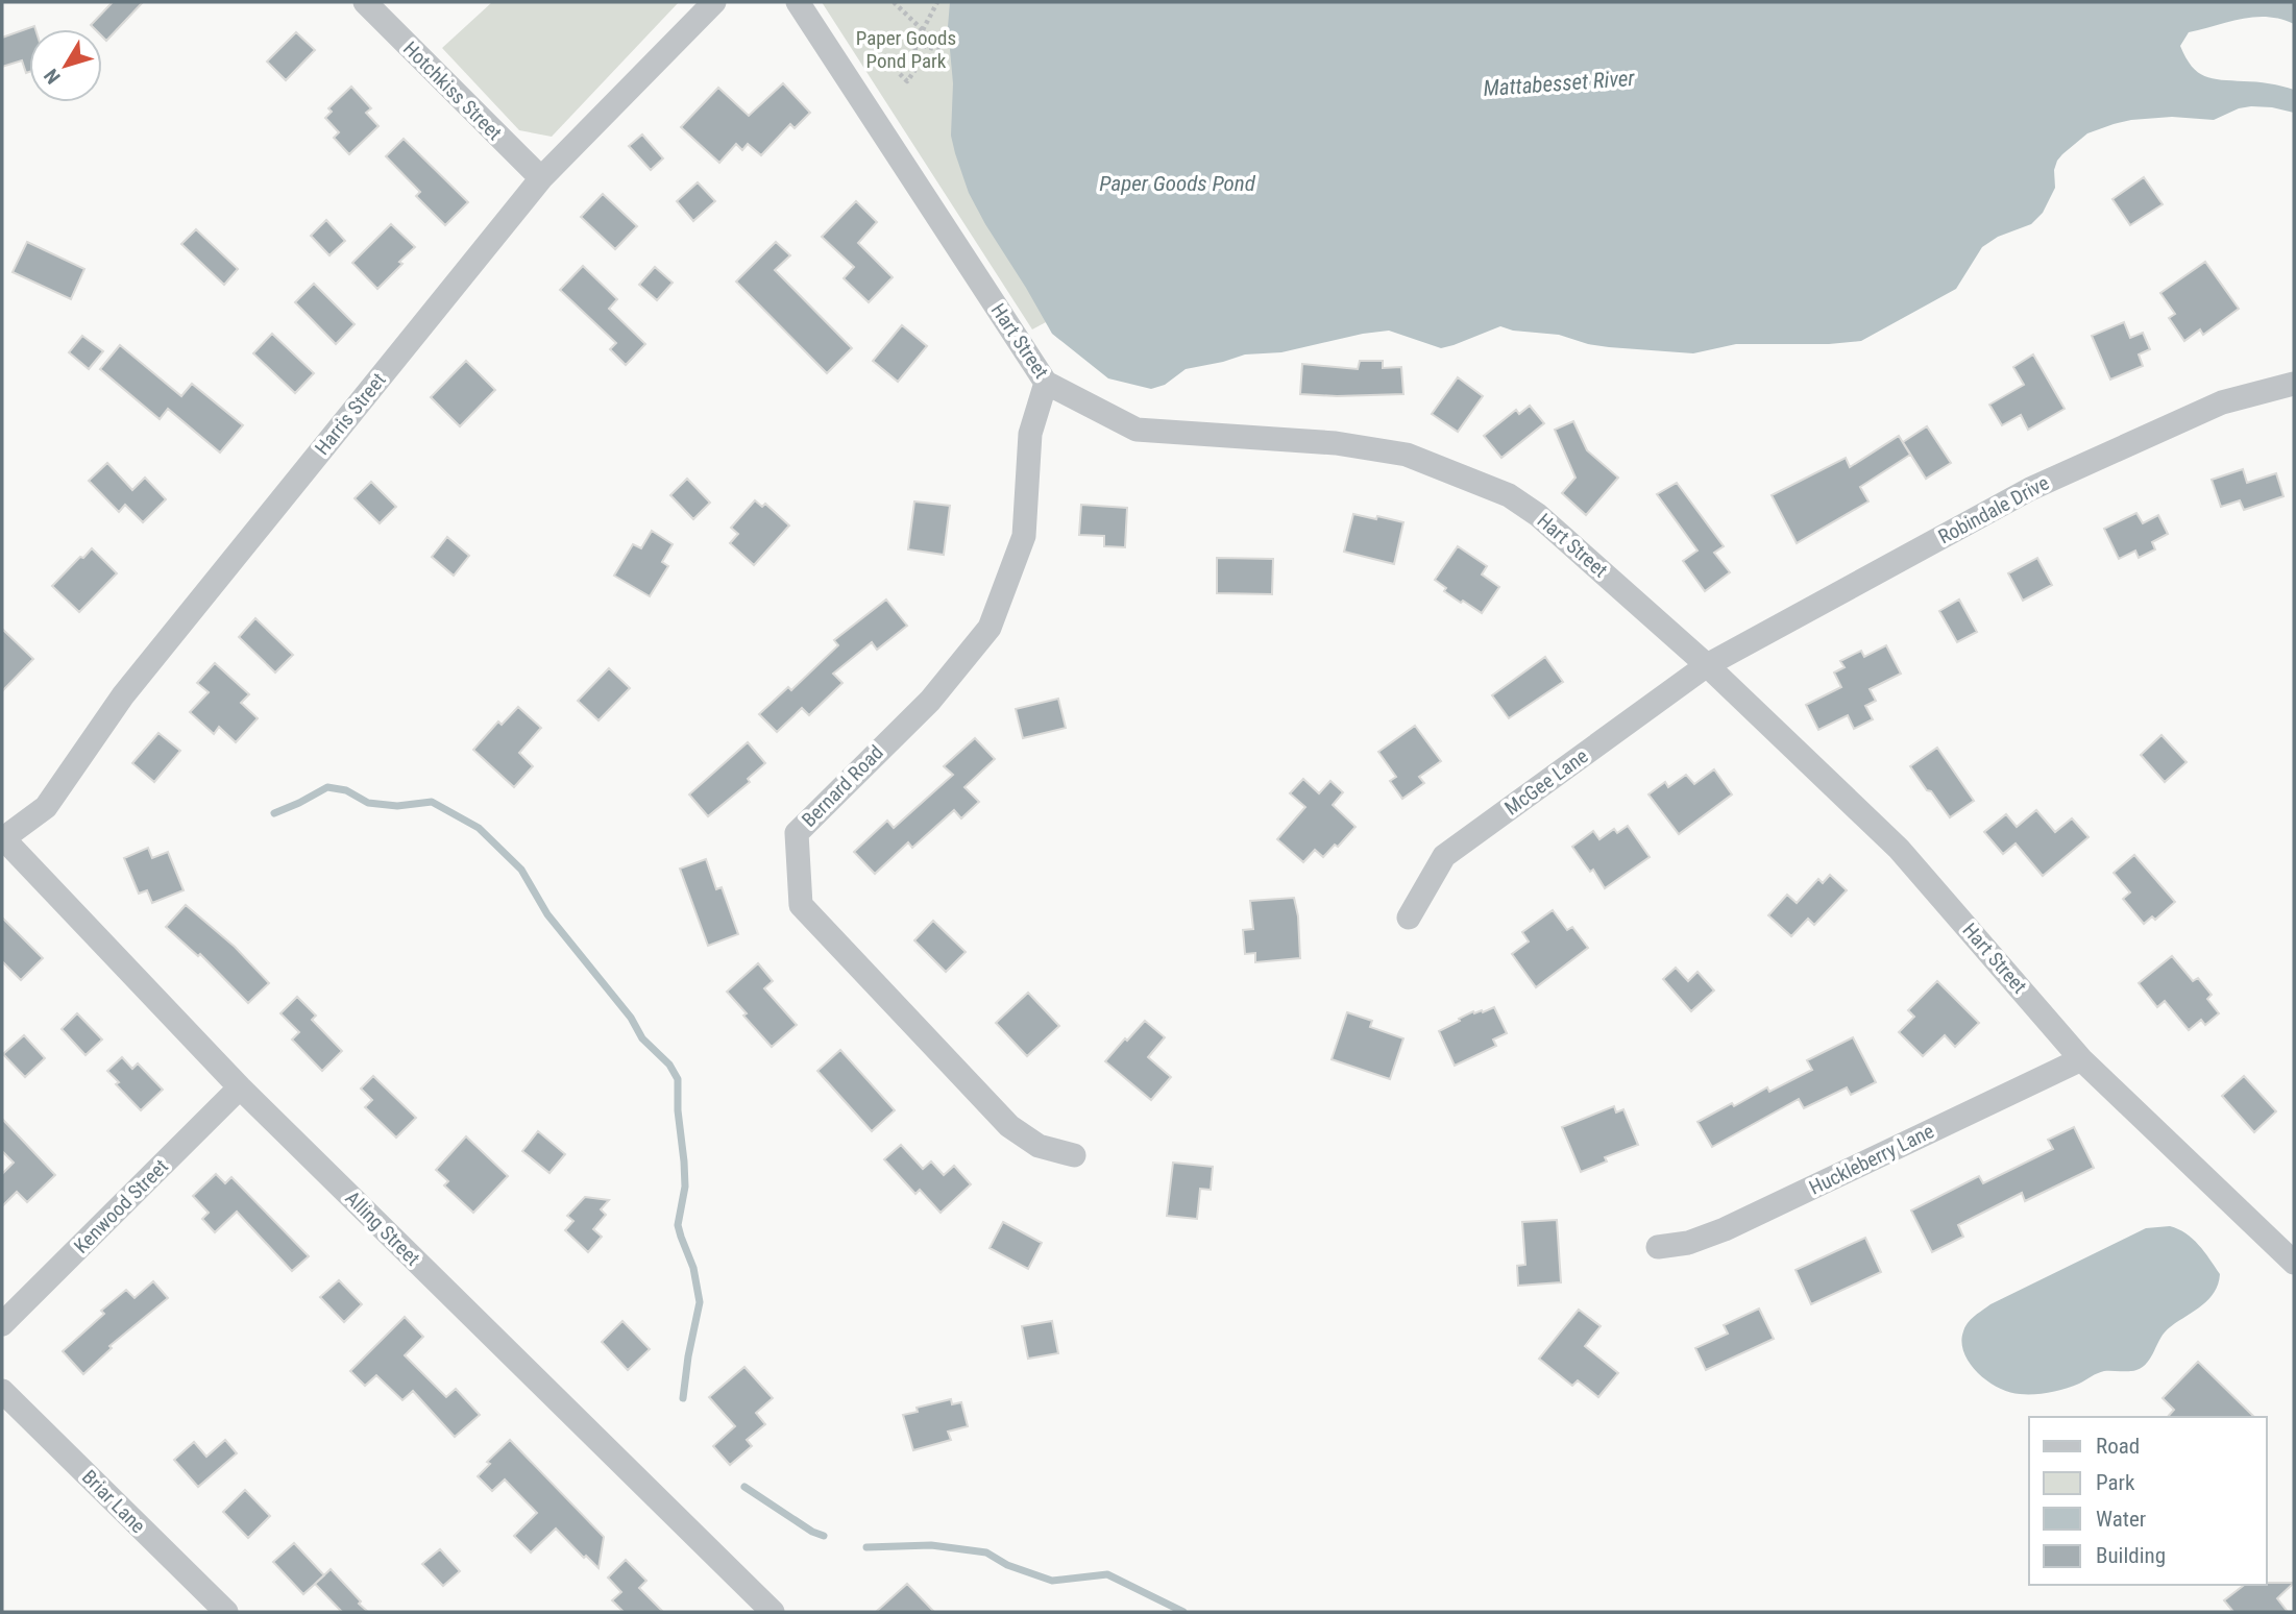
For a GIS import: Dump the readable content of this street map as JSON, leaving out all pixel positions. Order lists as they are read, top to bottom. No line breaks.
{"streets":{"street":["Hotchkiss Street","Hart Street","Harris Street","Robindale Drive","McGee Lane","Bernard Road","Huckleberry Lane","Kenwood Street","Alling Street","Briar Lane"]},"crossings":[["Hotchkiss Street","Harris Street"],["Hart Street","Robindale Drive"],["Hart Street","McGee Lane"],["Hart Street","Bernard Road"],["Hart Street","Huckleberry Lane"],["Harris Street","Alling Street"],["Robindale Drive","McGee Lane"],["Kenwood Street","Alling Street"]],"water":["Mattabesset River","Paper Goods Pond"],"parks":["Paper Goods Pond Park"],"legend":["Road","Park","Water","Building"],"north":"bottom left"}
